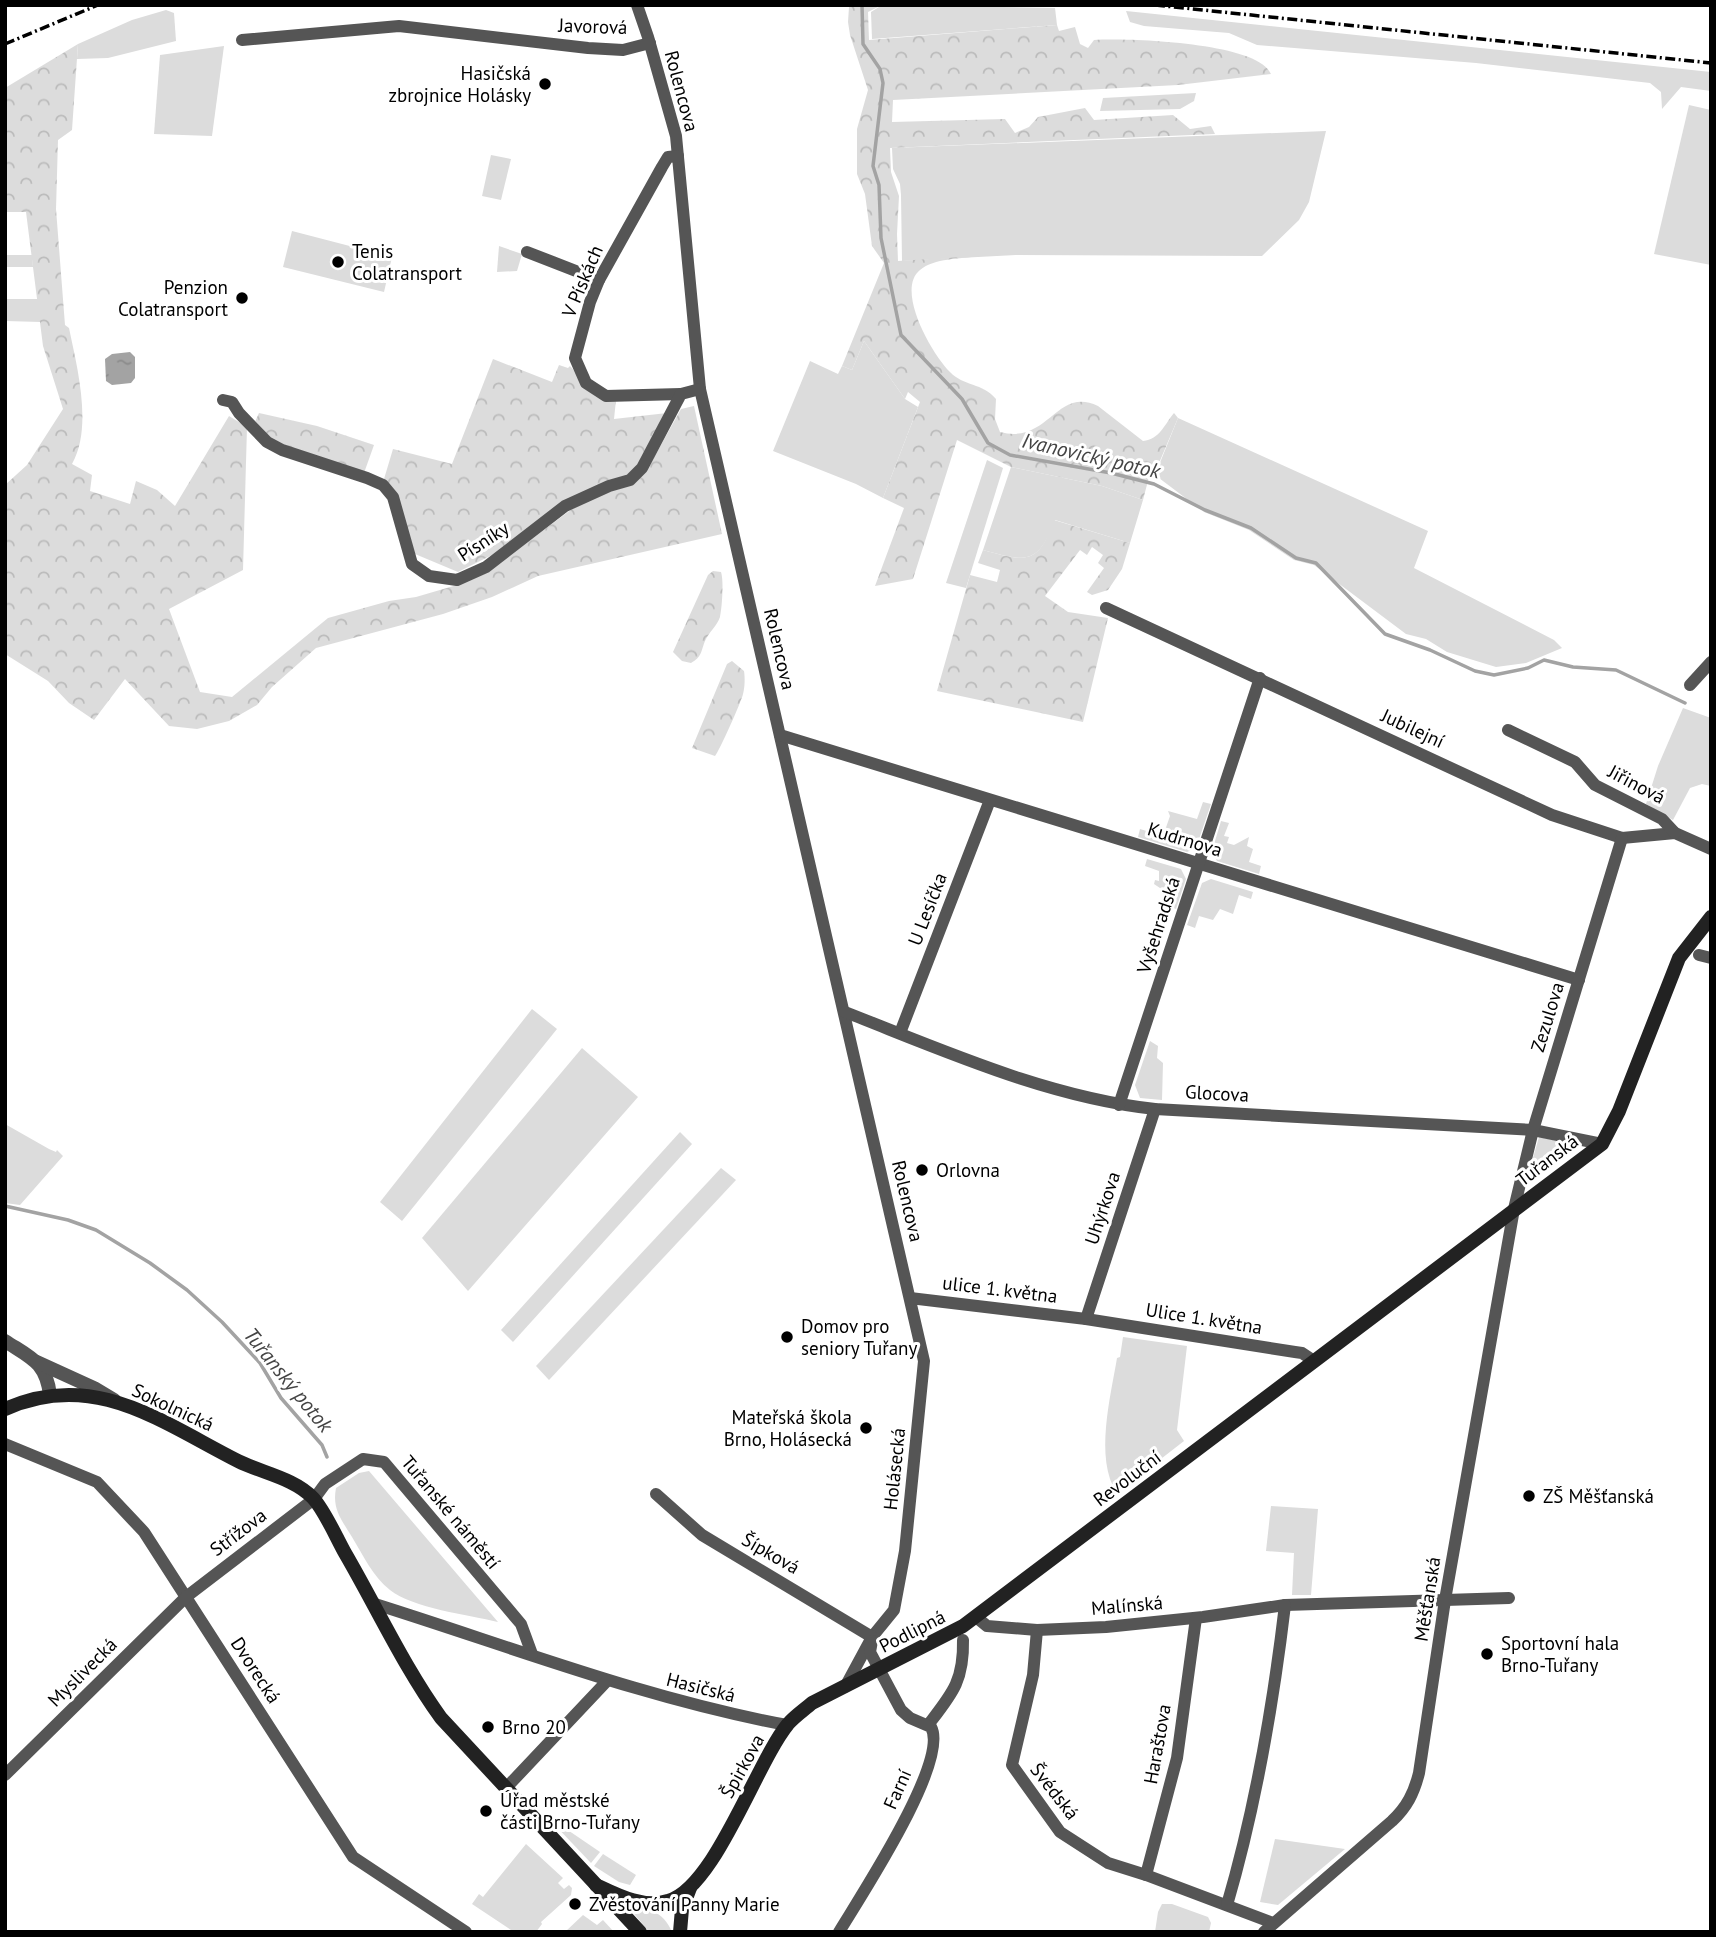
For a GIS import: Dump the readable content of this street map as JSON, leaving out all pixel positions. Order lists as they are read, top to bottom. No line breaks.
{"streets":{"main road":["Tuřanská","Sokolnická","Revoluční","Podlipná","Špirkova"],"street":["Javorová","Rolencova","V Pískách","Písníky","Jubilejní","Jiřinová","Kudrnova","U Lesíčka","Vyšehradská","Zezulova","Glocova","Uhýrkova","ulice 1. května","Ulice 1. května","Holásecká","Tuřanské náměstí","Střížova","Šípková","Měšťanská","Malínská","Dvorecká","Myslivecká","Hasičská","Haraštova","Farní","Švédská"]},"crossings":[["Javorová","Rolencova"],["Rolencova","V Pískách"],["Rolencova","Kudrnova"],["Rolencova","Glocova"],["Rolencova","ulice 1. května"],["Rolencova","Holásecká"],["V Pískách","Písníky"],["Jubilejní","Jiřinová"],["Jubilejní","Vyšehradská"],["Jubilejní","Zezulova"],["Kudrnova","U Lesíčka"],["Kudrnova","Vyšehradská"],["Kudrnova","Zezulova"],["U Lesíčka","Glocova"],["Vyšehradská","Glocova"],["Zezulova","Glocova"],["Zezulova","Tuřanská"],["Zezulova","Měšťanská"],["Glocova","Tuřanská"],["Glocova","Uhýrkova"],["Tuřanská","Ulice 1. května"],["Tuřanská","Revoluční"],["Tuřanská","Měšťanská"],["Uhýrkova","ulice 1. května"],["Uhýrkova","Ulice 1. května"],["ulice 1. května","Ulice 1. května"],["ulice 1. května","Holásecká"],["Ulice 1. května","Revoluční"],["Sokolnická","Tuřanské náměstí"],["Sokolnická","Střížova"],["Holásecká","Šípková"],["Holásecká","Podlipná"],["Revoluční","Malínská"],["Revoluční","Podlipná"],["Tuřanské náměstí","Střížova"],["Střížova","Dvorecká"],["Střížova","Myslivecká"],["Šípková","Podlipná"],["Měšťanská","Malínská"],["Měšťanská","Švédská"],["Malínská","Haraštova"],["Malínská","Švédská"],["Podlipná","Špirkova"],["Podlipná","Farní"],["Dvorecká","Myslivecká"],["Hasičská","Špirkova"],["Haraštova","Švédská"]],"water":["Ivanovický potok","Tuřanský potok"],"places":["Hasičská zbrojnice Holásky","Tenis Colatransport","Penzion Colatransport","Orlovna","Domov pro seniory Tuřany","Mateřská škola Brno, Holásecká","ZŠ Měšťanská","Sportovní hala Brno-Tuřany","Brno 20","Úřad městské části Brno-Tuřany","Zvěstování Panny Marie"]}
